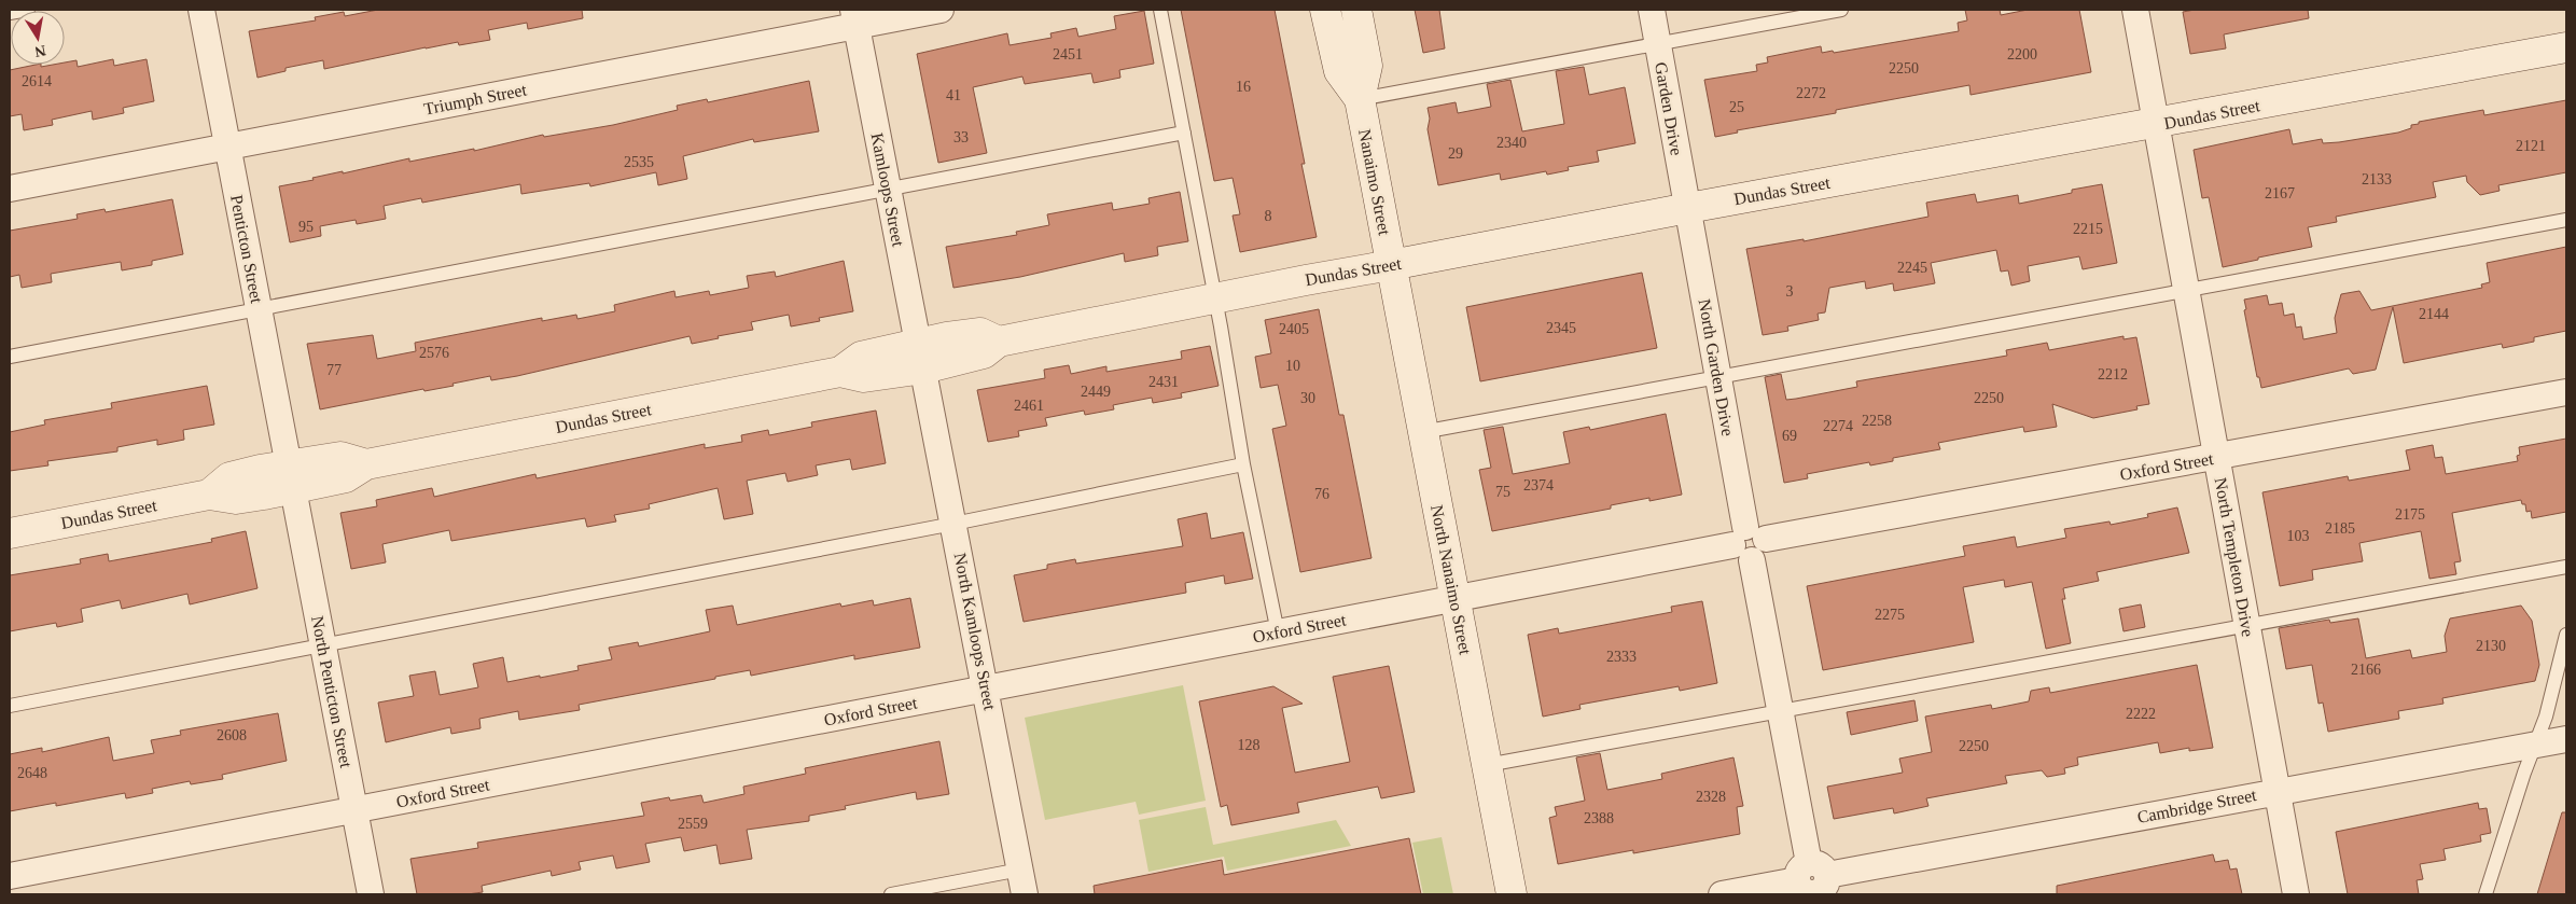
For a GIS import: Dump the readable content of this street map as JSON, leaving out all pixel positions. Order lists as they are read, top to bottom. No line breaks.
{"streets":{"main road":["Dundas Street","Nanaimo Street","North Nanaimo Street"],"street":["Triumph Street","Garden Drive","Kamloops Street","Penticton Street","North Garden Drive","Oxford Street","North Templeton Drive","North Kamloops Street","North Penticton Street","Cambridge Street"]},"crossings":[["Triumph Street","Kamloops Street"],["Triumph Street","Penticton Street"],["Garden Drive","Dundas Street"],["Garden Drive","North Garden Drive"],["Dundas Street","Nanaimo Street"],["Dundas Street","Kamloops Street"],["Dundas Street","Penticton Street"],["Dundas Street","North Garden Drive"],["Dundas Street","North Templeton Drive"],["Dundas Street","North Nanaimo Street"],["Dundas Street","North Kamloops Street"],["Dundas Street","North Penticton Street"],["Nanaimo Street","North Nanaimo Street"],["Kamloops Street","North Kamloops Street"],["Penticton Street","North Penticton Street"],["North Garden Drive","Oxford Street"],["North Garden Drive","Cambridge Street"],["Oxford Street","North Templeton Drive"],["Oxford Street","North Nanaimo Street"],["Oxford Street","North Kamloops Street"],["Oxford Street","North Penticton Street"],["North Templeton Drive","Cambridge Street"]],"house_numbers":["2451","2200","2250","2614","16","2272","41","25","33","2340","2121","29","2535","2133","2167","8","95","2215","2245","3","2144","2345","2405","2576","10","77","2212","2431","2449","30","2250","2461","2258","2274","69","2374","75","76","2175","2185","103","2275","2130","2333","2166","2222","2608","128","2250","2648","2328","2388","2559"],"north":"bottom"}
